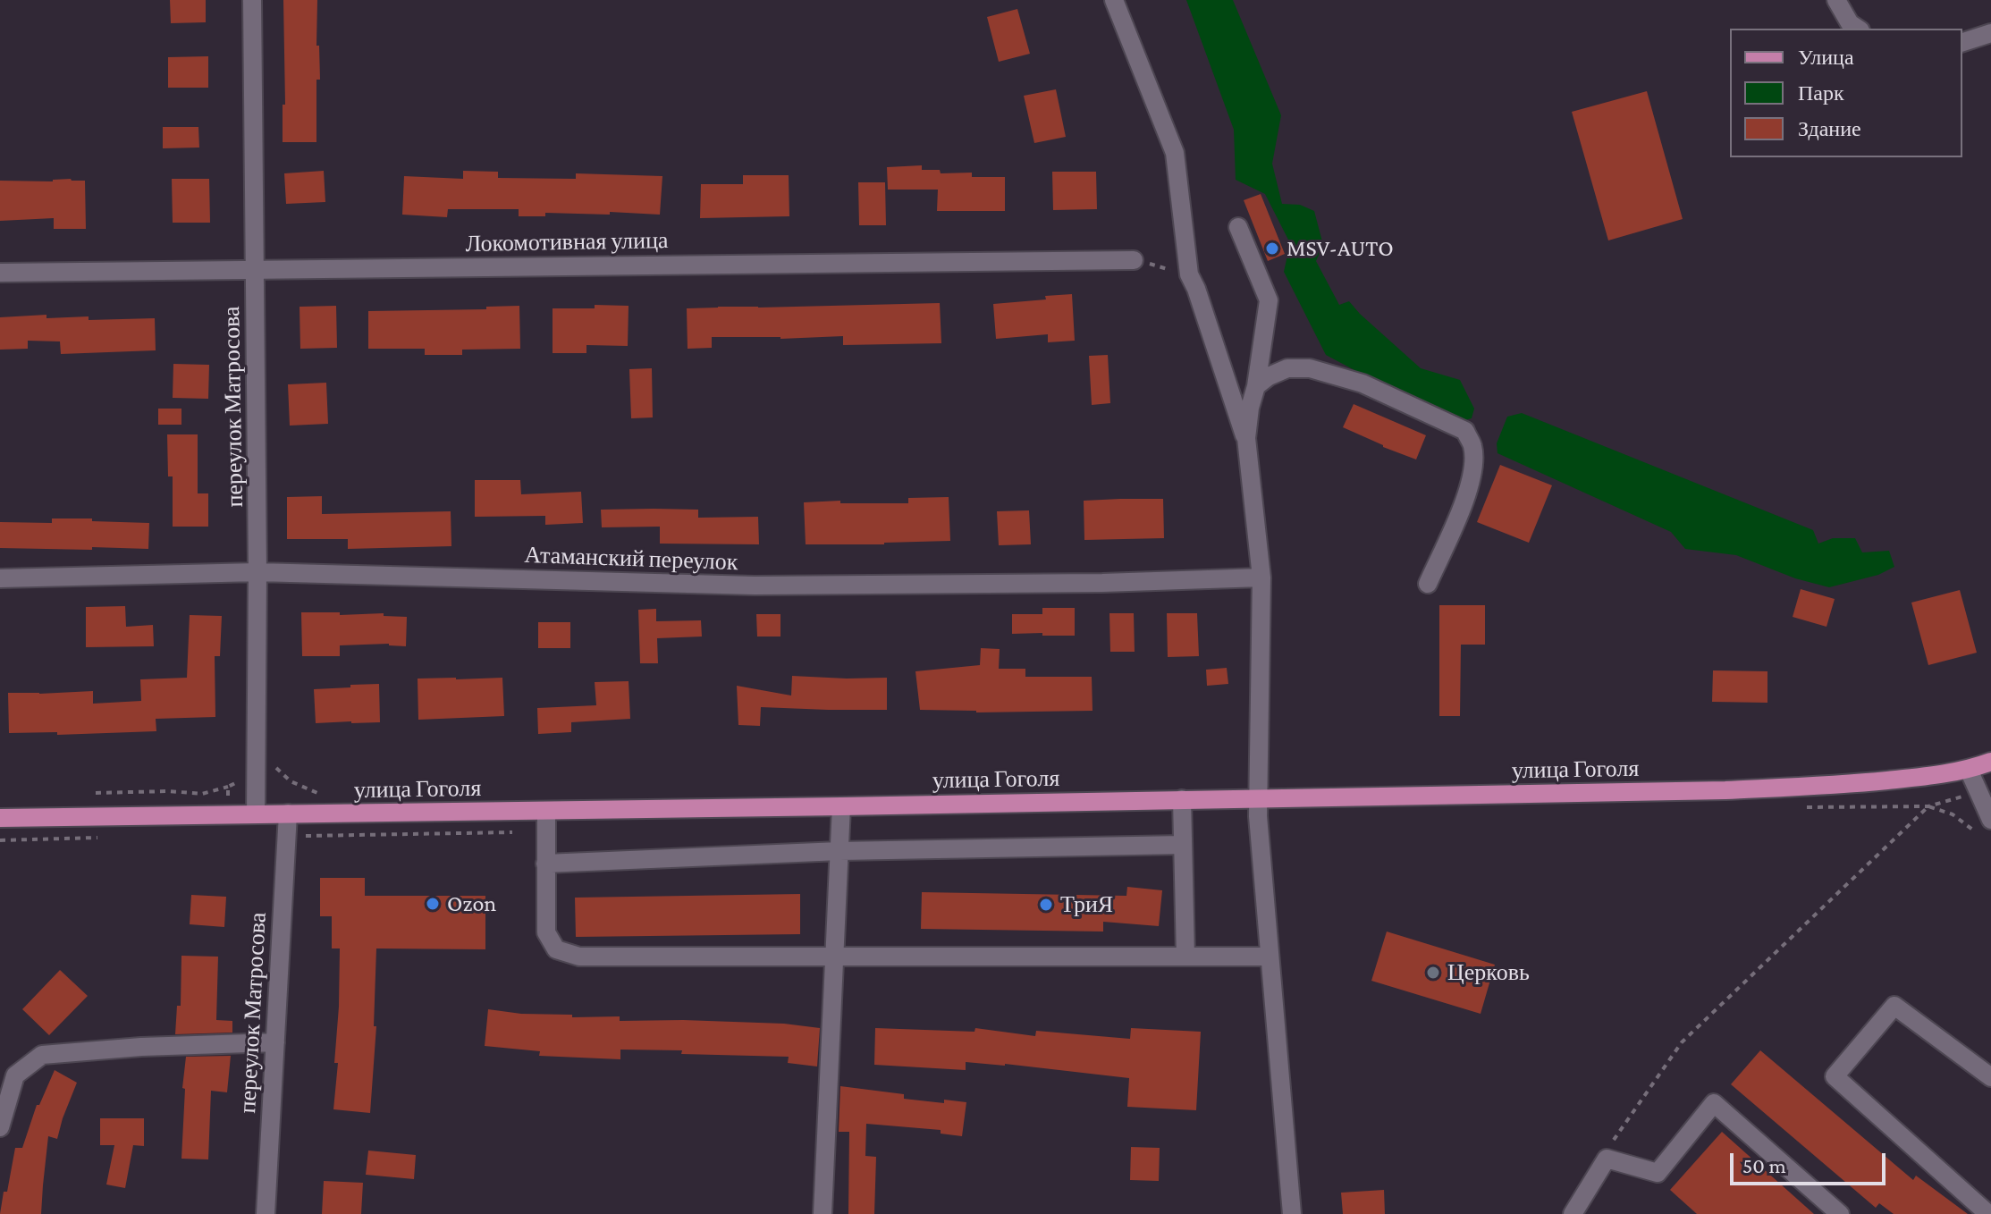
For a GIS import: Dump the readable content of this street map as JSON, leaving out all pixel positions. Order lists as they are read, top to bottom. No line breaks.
{"streets":{"main road":["улица Гоголя"],"street":["Локомотивная улица","переулок Матросова","Атаманский переулок"]},"crossings":[["Локомотивная улица","переулок Матросова"],["переулок Матросова","Атаманский переулок"],["переулок Матросова","улица Гоголя"]],"places":["MSV-AUTO","Ozon","ТриЯ","Церковь"],"legend":["Улица","Парк","Здание"],"scale_bar":"50 m"}
